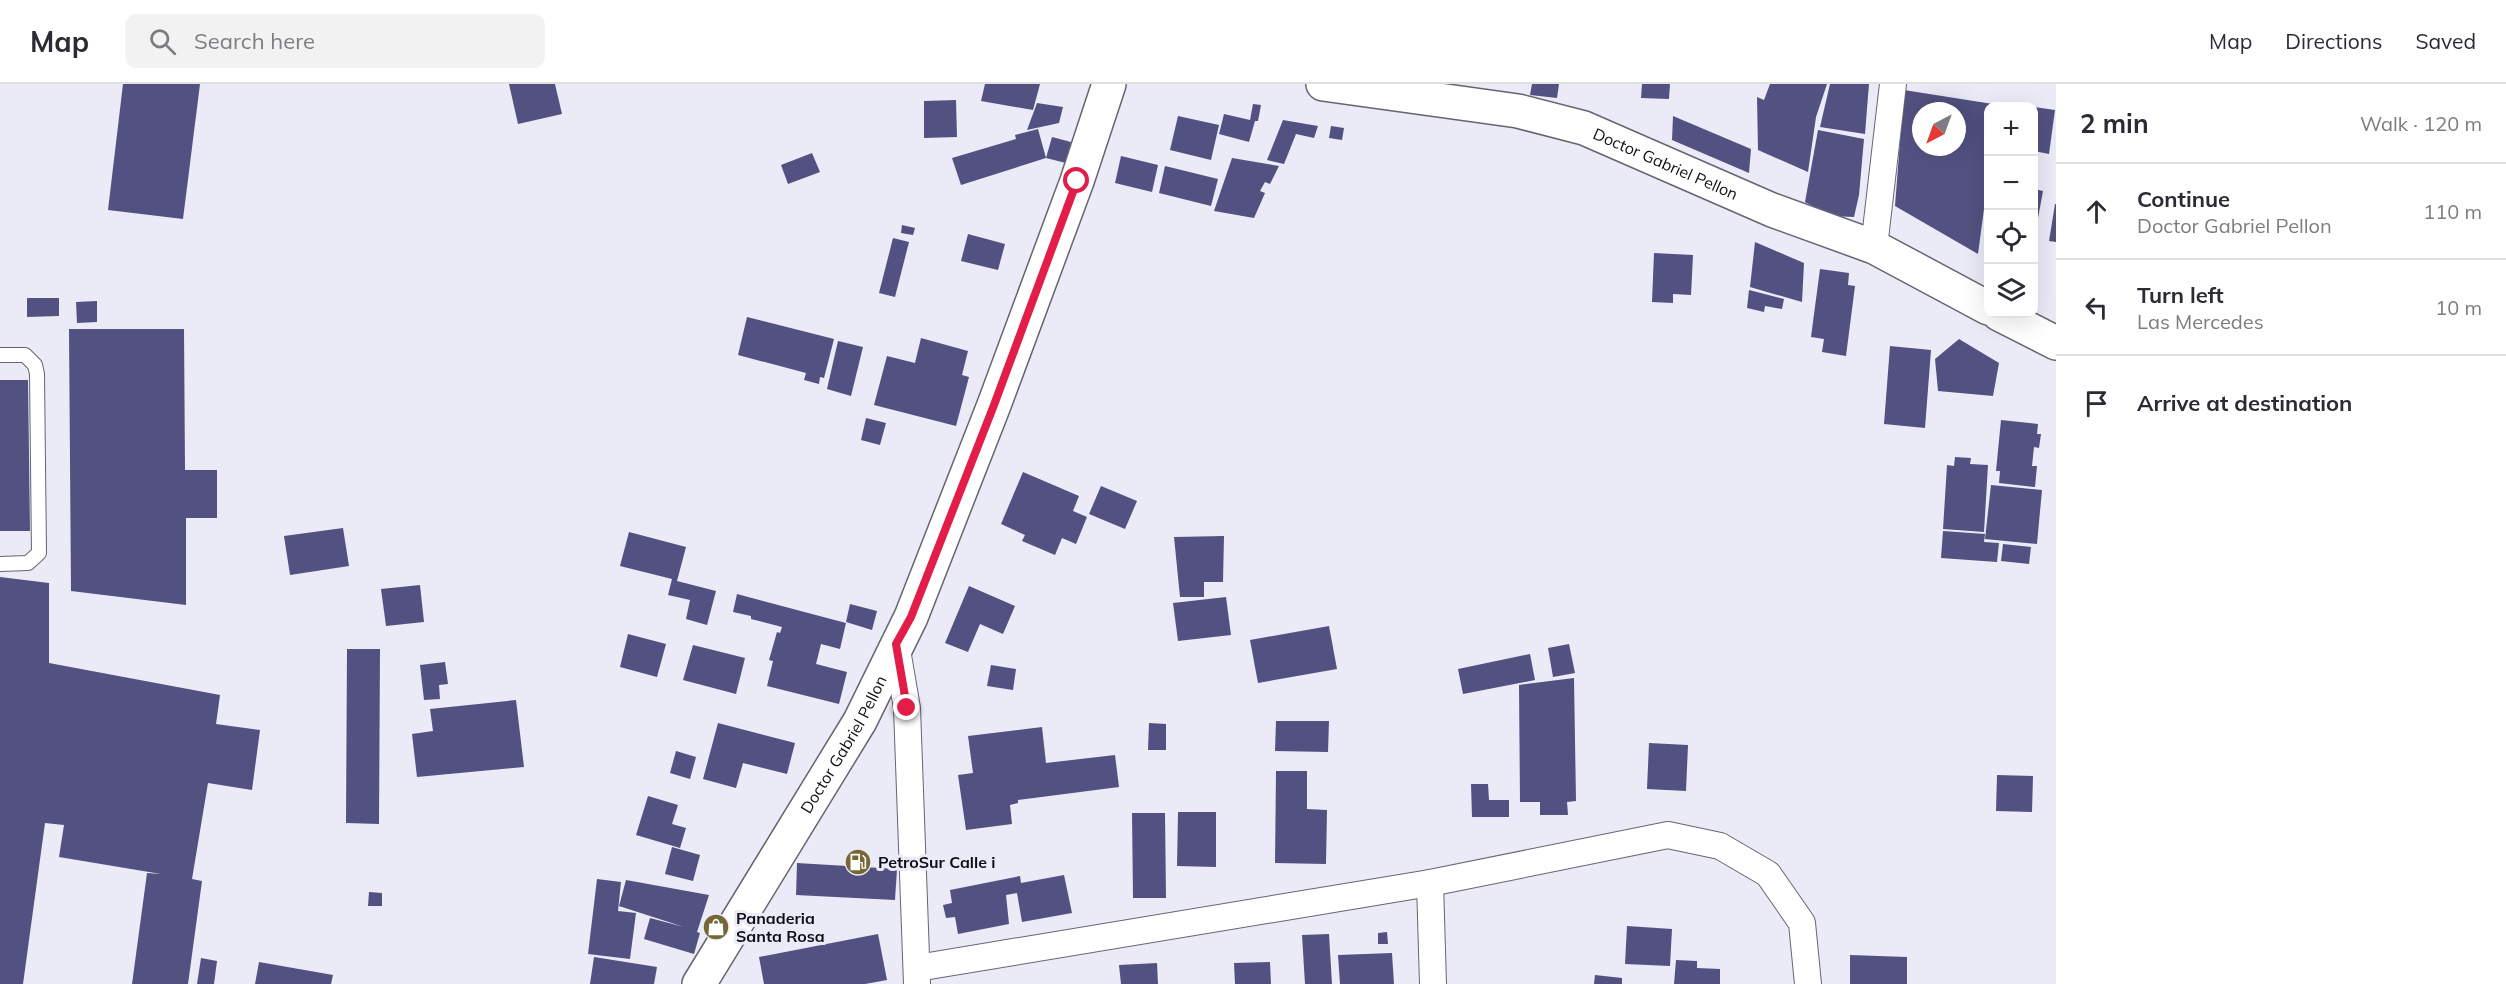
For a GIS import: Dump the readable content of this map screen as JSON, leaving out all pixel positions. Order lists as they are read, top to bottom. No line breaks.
{"streets":{"street":["Doctor Gabriel Pellon"]},"places":{"fuel station":["PetroSur Calle i"],"shop":["Panaderia Santa Rosa"]},"north":"bottom left","page":{"header":"Map","search":"Search here","nav":["Map","Directions","Saved"],"heading":["2 min","Walk · 120 m"],"map_buttons":["+","−"],"list":[["Continue","Doctor Gabriel Pellon","110 m"],["Turn left","Las Mercedes","10 m"],"Arrive at destination"]}}
